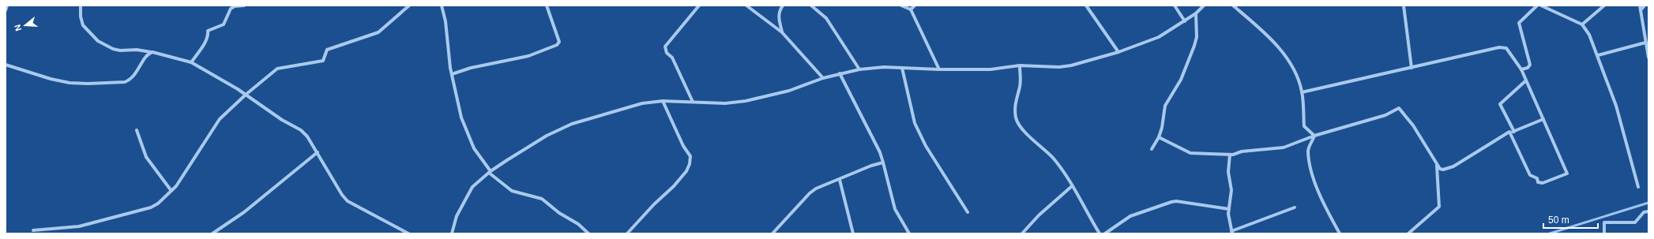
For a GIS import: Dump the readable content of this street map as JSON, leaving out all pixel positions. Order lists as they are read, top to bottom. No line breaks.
{"scale_bar":"50 m","north":"left"}
